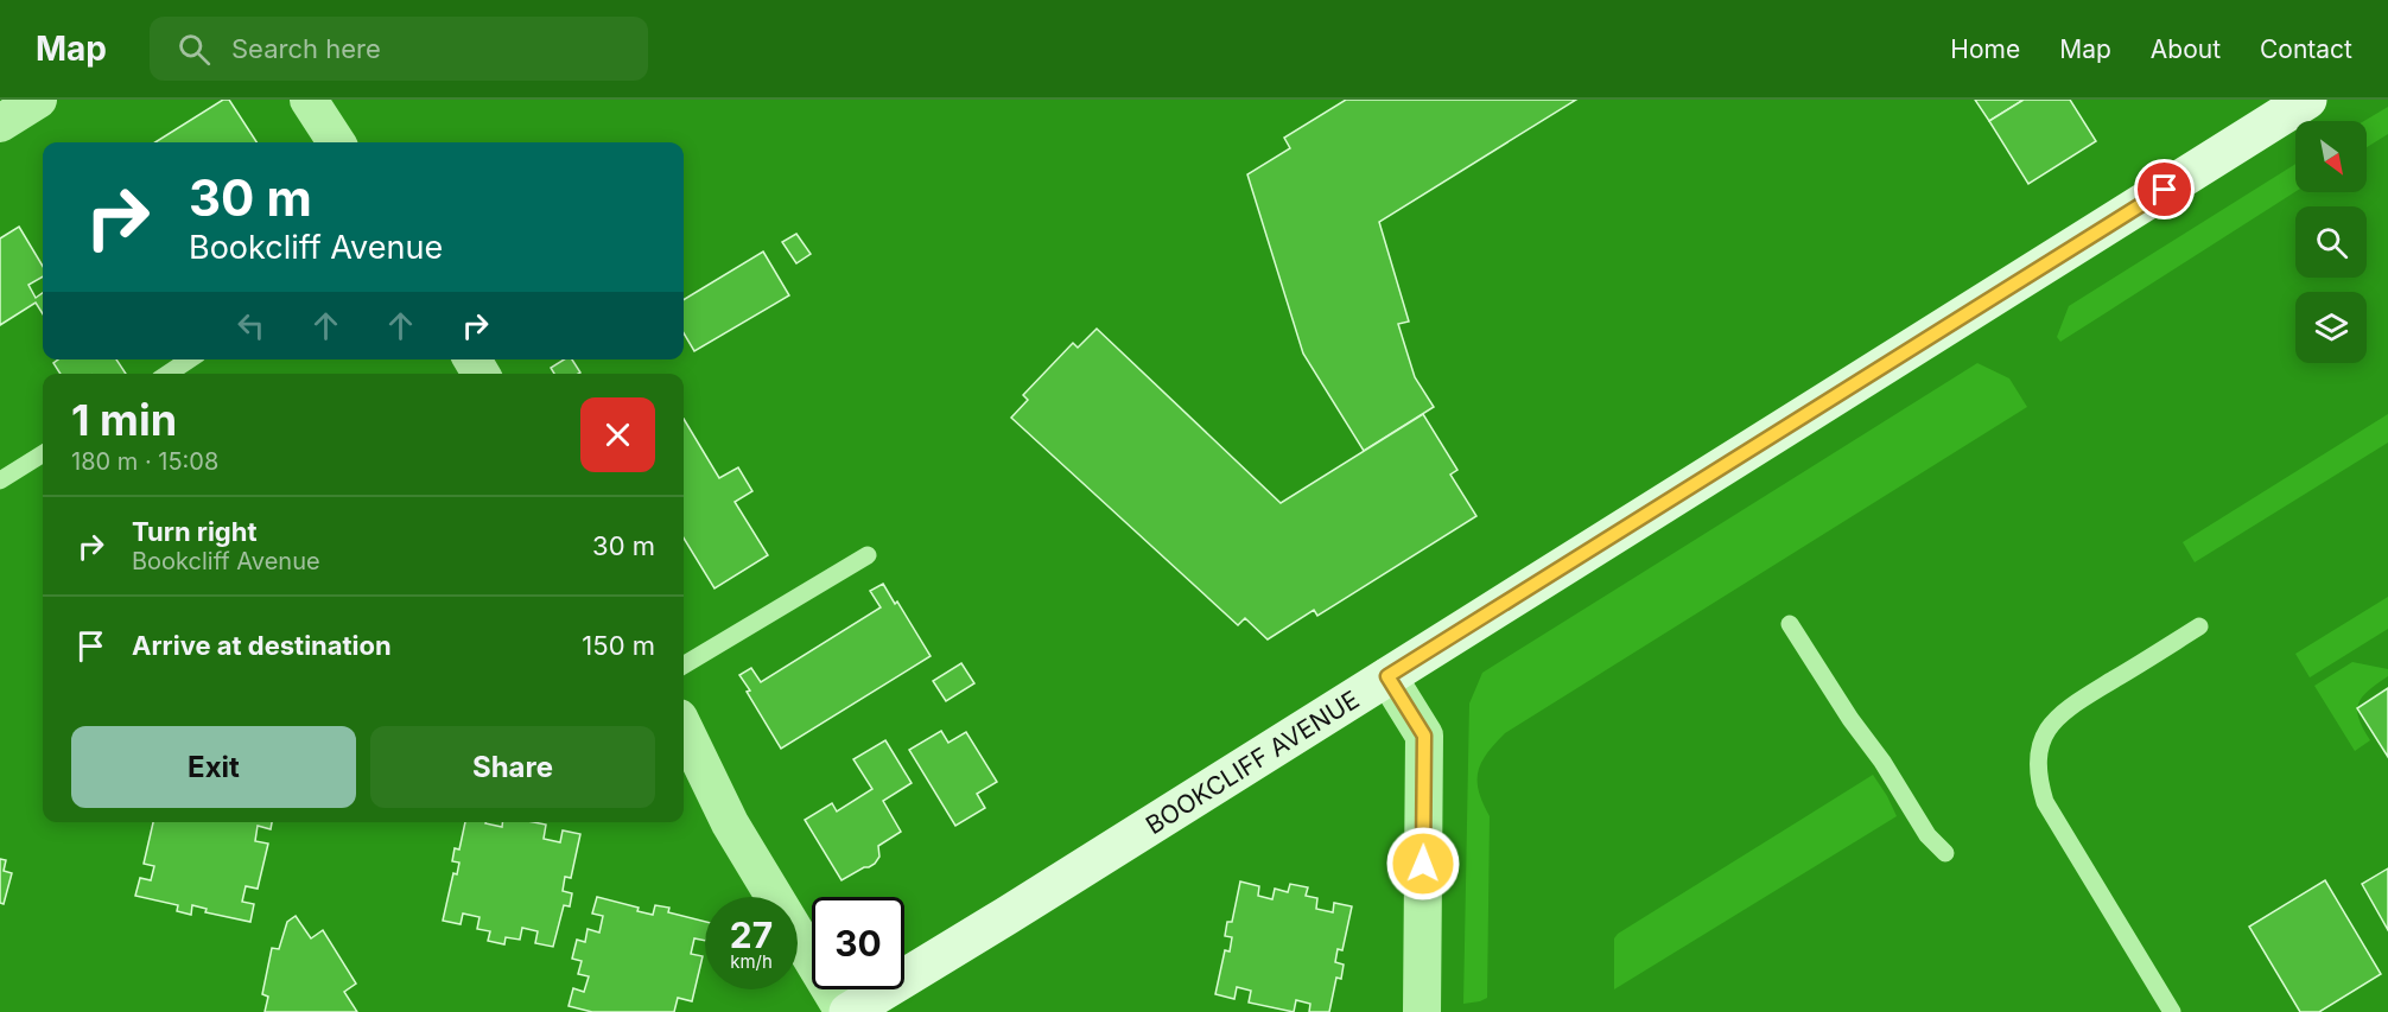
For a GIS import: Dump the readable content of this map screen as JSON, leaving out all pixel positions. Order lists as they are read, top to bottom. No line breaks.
{"streets":{"street":["BOOKCLIFF AVENUE"]},"north":"bottom right","page":{"header":"Map","search":"Search here","nav":["Home","Map","About","Contact"],"turn":["30 m","Bookcliff Avenue"],"heading":["1 min","180 m · 15:08"],"list":[{"name":"Turn right","note":"Bookcliff Avenue","value":"30 m"},{"name":"Arrive at destination","value":"150 m"}],"buttons":["Exit","Share"],"speed":"27 km/h","limit":"30"}}
